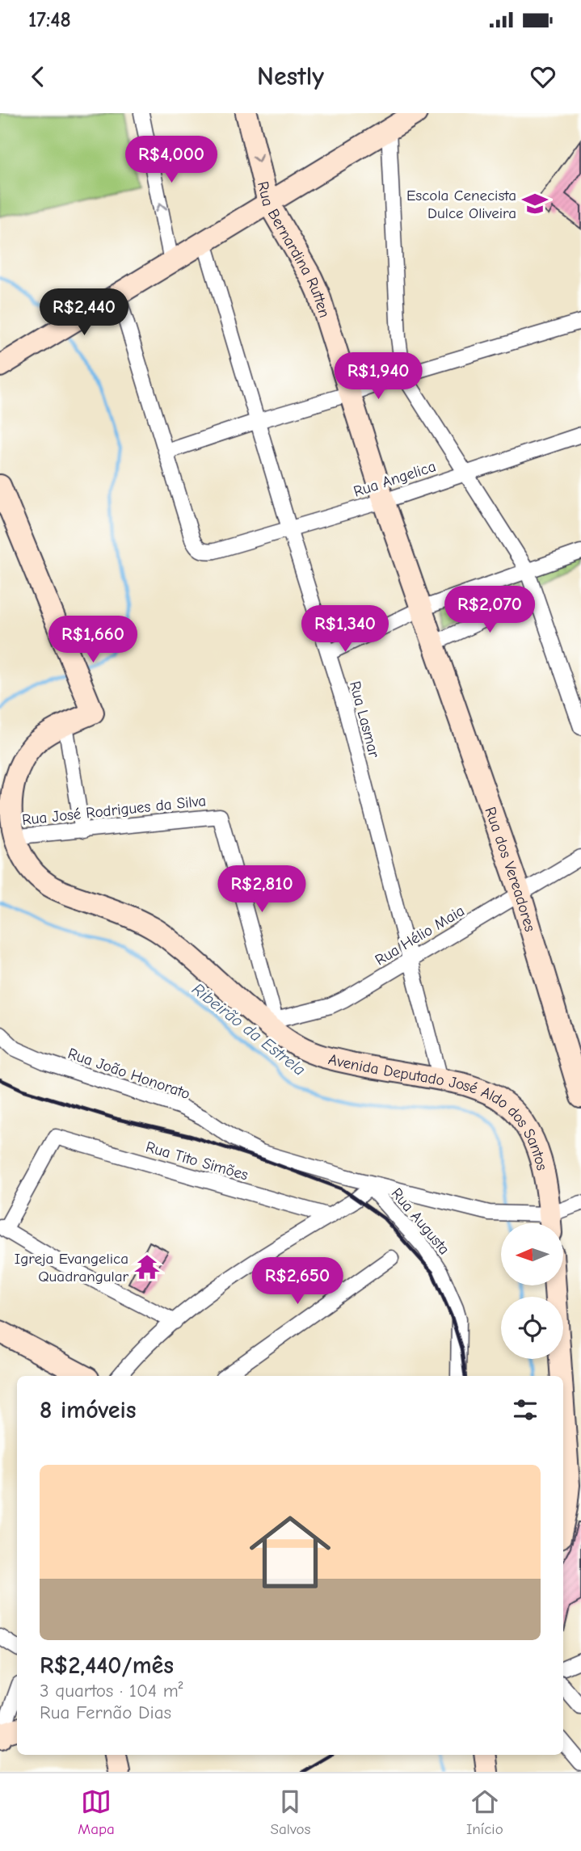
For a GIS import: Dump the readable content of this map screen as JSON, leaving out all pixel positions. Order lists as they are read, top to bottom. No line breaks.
{"streets":{"street":["Rua Bernardina Rutten","Rua Angelica","Rua Lasmar","Rua José Rodrigues da Silva","Rua dos Vereadores","Rua Hélio Maia","Rua João Honorato","Avenida Deputado José Aldo dos Santos","Rua Tito Simões","Rua Augusta"]},"crossings":[["Rua Bernardina Rutten","Rua Angelica"],["Rua Bernardina Rutten","Rua dos Vereadores"],["Rua Angelica","Rua Lasmar"],["Rua Lasmar","Rua Hélio Maia"],["Rua Lasmar","Avenida Deputado José Aldo dos Santos"],["Rua José Rodrigues da Silva","Rua Hélio Maia"],["Rua José Rodrigues da Silva","Avenida Deputado José Aldo dos Santos"],["Rua dos Vereadores","Rua Hélio Maia"],["Rua Hélio Maia","Avenida Deputado José Aldo dos Santos"],["Rua João Honorato","Avenida Deputado José Aldo dos Santos"],["Rua João Honorato","Rua Augusta"]],"water":["Ribeirão da Estrela"],"places":{"school or university":["Escola Cenecista Dulce Oliveira"],"temple":["Igreja Evangelica Quadrangular"]},"north":"left","page":{"status":"17:48","header":"Nestly","price":["R$4,000","R$2,440","R$1,940","R$2,070","R$1,340","R$1,660","R$2,810","R$2,650"],"heading":"8 imóveis","list":[{"name":"R$2,440/mês","note":"3 quartos · 104 m² · Rua Fernão Dias"}],"tabs":["Mapa","Salvos","Início"]}}
